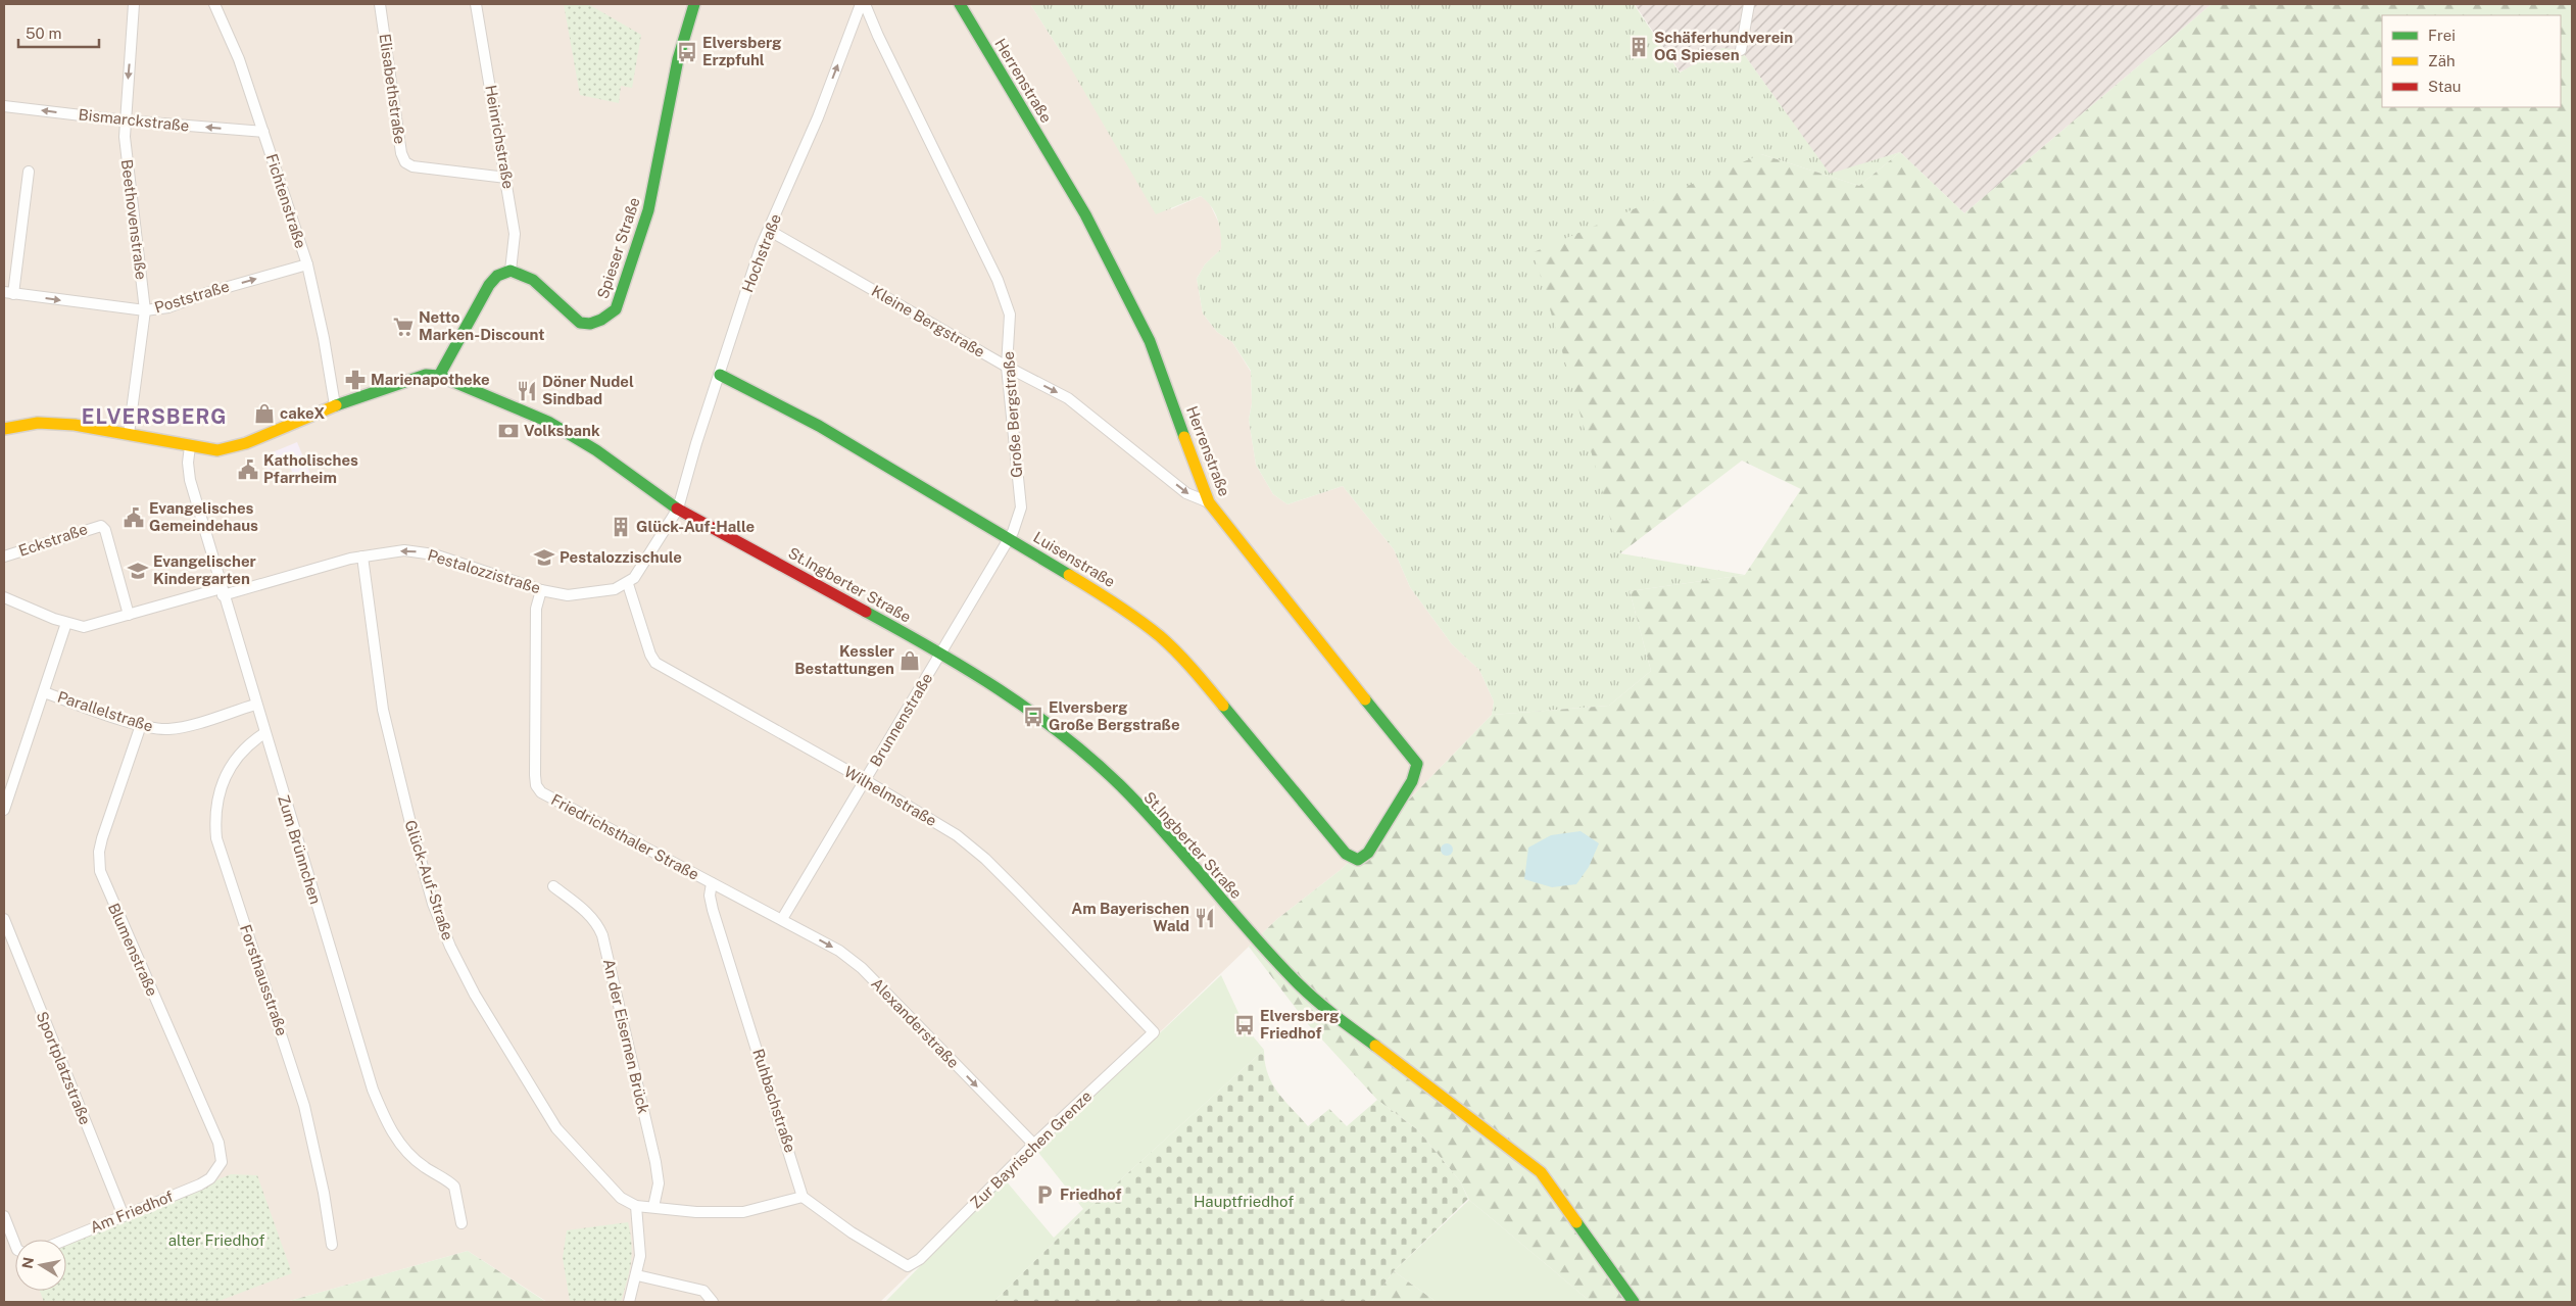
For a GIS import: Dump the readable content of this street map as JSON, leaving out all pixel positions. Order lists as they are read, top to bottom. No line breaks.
{"streets":{"street":["Herrenstraße","Elisabethstraße","Bismarckstraße","Heinrichstraße","Fichtenstraße","Beethovenstraße","Spieser Straße","Hochstraße","Poststraße","Kleine Bergstraße","Große Bergstraße","Eckstraße","Luisenstraße","Pestalozzistraße","St.Ingberter Straße","Parallelstraße","Brunnenstraße","Wilhelmstraße","Friedrichsthaler Straße","Zum Brünnchen","Glück-Auf-Straße","Blumenstraße","Forsthausstraße","Alexanderstraße","An der Eisernen Brück","Sportplatzstraße","Ruhbachstraße","Zur Bayrischen Grenze","Am Friedhof"]},"crossings":[["Herrenstraße","Kleine Bergstraße"],["Herrenstraße","Luisenstraße"],["Elisabethstraße","Heinrichstraße"],["Bismarckstraße","Fichtenstraße"],["Bismarckstraße","Beethovenstraße"],["Heinrichstraße","Spieser Straße"],["Fichtenstraße","Poststraße"],["Fichtenstraße","St.Ingberter Straße"],["Beethovenstraße","Poststraße"],["Beethovenstraße","St.Ingberter Straße"],["Hochstraße","Kleine Bergstraße"],["Hochstraße","Große Bergstraße"],["Hochstraße","Luisenstraße"],["Hochstraße","St.Ingberter Straße"],["Kleine Bergstraße","Große Bergstraße"],["Große Bergstraße","Luisenstraße"],["Große Bergstraße","St.Ingberter Straße"],["Große Bergstraße","Brunnenstraße"],["Eckstraße","Pestalozzistraße"],["Pestalozzistraße","Wilhelmstraße"],["Pestalozzistraße","Friedrichsthaler Straße"],["Pestalozzistraße","Zum Brünnchen"],["Pestalozzistraße","Glück-Auf-Straße"],["St.Ingberter Straße","Brunnenstraße"],["St.Ingberter Straße","Zum Brünnchen"],["Parallelstraße","Zum Brünnchen"],["Parallelstraße","Blumenstraße"],["Brunnenstraße","Wilhelmstraße"],["Brunnenstraße","Friedrichsthaler Straße"],["Brunnenstraße","Alexanderstraße"],["Wilhelmstraße","Zur Bayrischen Grenze"],["Friedrichsthaler Straße","Alexanderstraße"],["Friedrichsthaler Straße","Ruhbachstraße"],["Zum Brünnchen","Forsthausstraße"],["Blumenstraße","Am Friedhof"],["Alexanderstraße","Zur Bayrischen Grenze"],["Sportplatzstraße","Am Friedhof"],["Ruhbachstraße","Zur Bayrischen Grenze"]],"one_way":["Bismarckstraße","Hochstraße","Poststraße","Kleine Bergstraße","Alexanderstraße"],"districts":["ELVERSBERG"],"parks":["Hauptfriedhof","alter Friedhof"],"places":{"building":["Schäferhundverein OG Spiesen","Glück-Auf-Halle"],"bus stop":["Elversberg Erzpfuhl","Elversberg Große Bergstraße","Elversberg Friedhof"],"supermarket":["Netto Marken-Discount"],"pharmacy":["Marienapotheke"],"restaurant":["Döner Nudel Sindbad","Am Bayerischen Wald"],"shop":["cakeX","Kessler Bestattungen"],"bank":["Volksbank"],"public building":["Katholisches Pfarrheim","Evangelisches Gemeindehaus"],"school or university":["Pestalozzischule","Evangelischer Kindergarten"],"parking":["Friedhof"]},"legend":["Frei","Zäh","Stau"],"scale_bar":"50 m","north":"left"}
